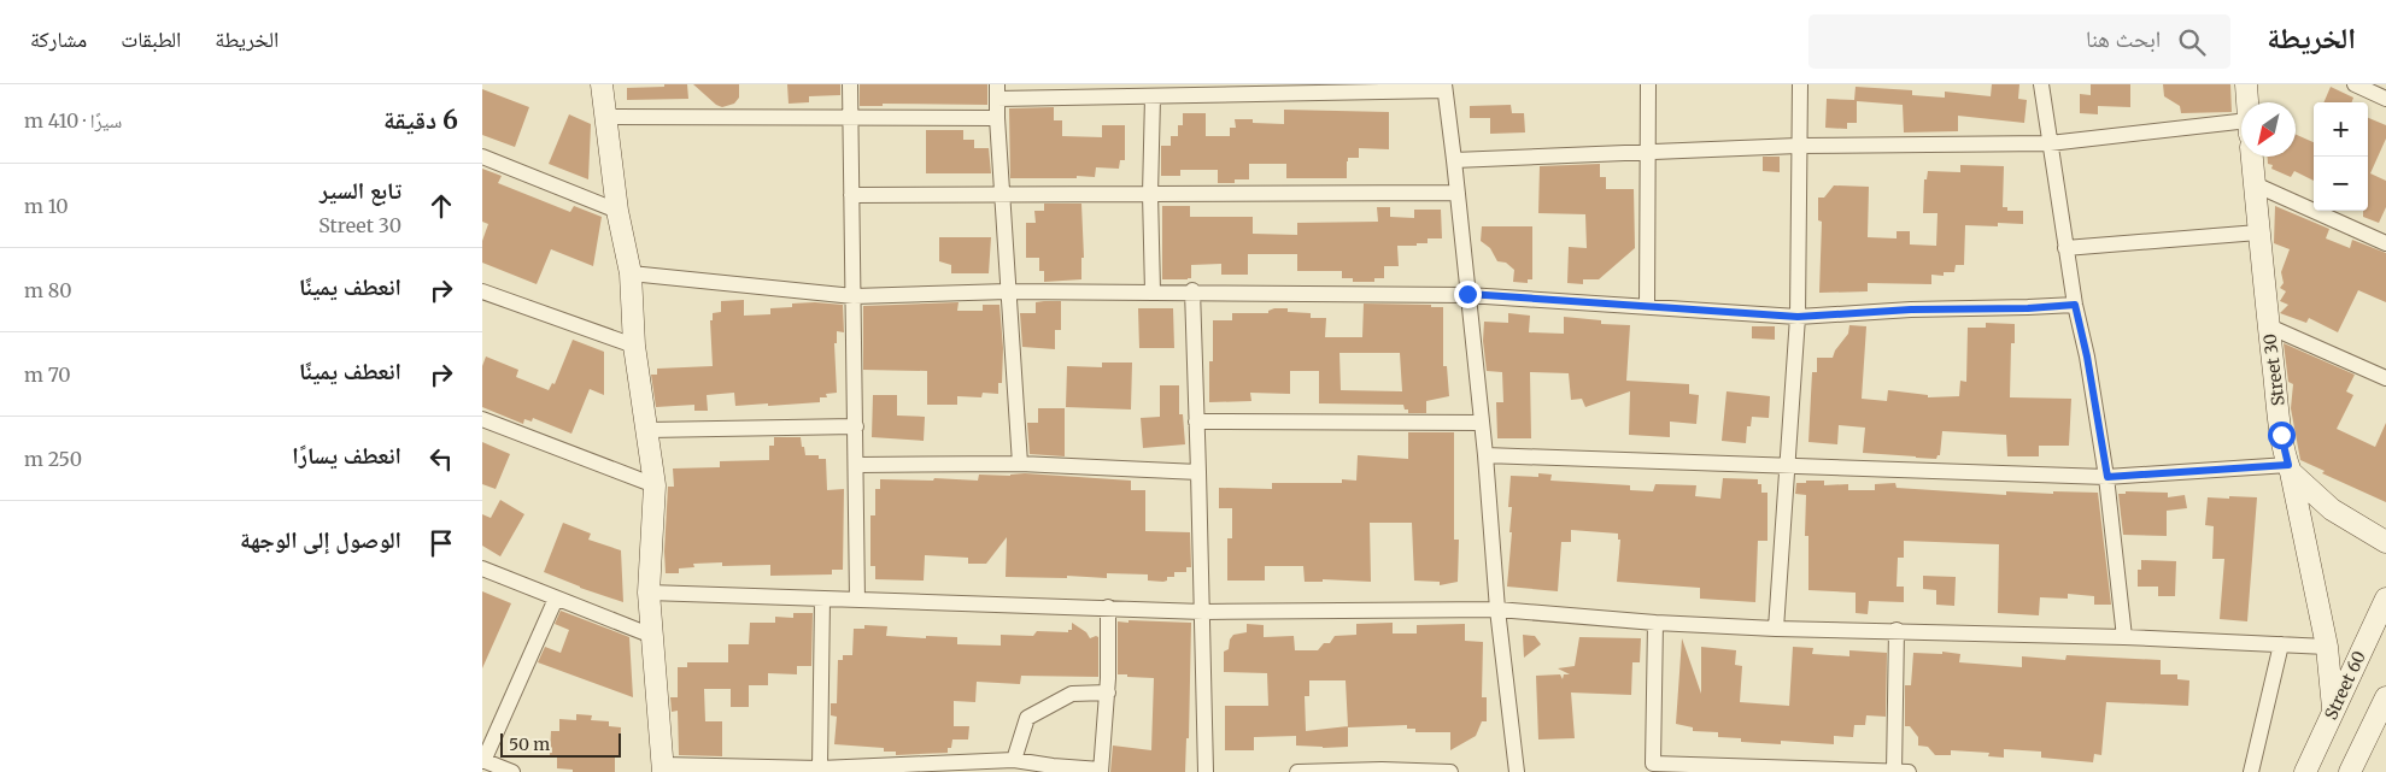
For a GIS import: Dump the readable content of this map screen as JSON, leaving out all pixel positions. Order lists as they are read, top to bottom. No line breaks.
{"streets":{"street":["Street 30","Street 60"]},"crossings":[["Street 30","Street 60"]],"scale_bar":"50 m","north":"bottom left","page":{"header":"الخريطة","search":"ابحث هنا","nav":["الخريطة","الطبقات","مشاركة"],"heading":["6 دقيقة","سيرًا · 410 m"],"map_buttons":["+","−"],"list":[["تابع السير","Street 30","10 m"],["انعطف يمينًا","80 m"],["انعطف يمينًا","70 m"],["انعطف يسارًا","250 m"],"الوصول إلى الوجهة"],"scale":"50 m"}}
